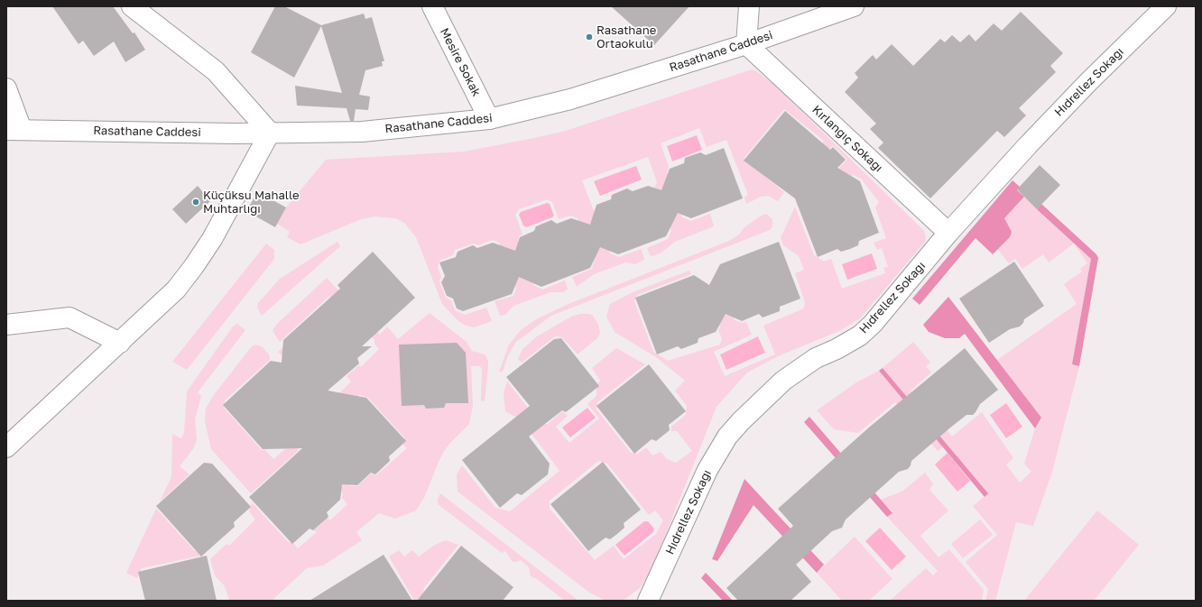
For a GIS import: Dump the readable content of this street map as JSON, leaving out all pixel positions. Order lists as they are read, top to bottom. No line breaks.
{"streets":{"street":["Rasathane Caddesi","Mesire Sokak","Hıdrellez Sokağı","Kırlangıç Sokağı"]},"crossings":[["Rasathane Caddesi","Mesire Sokak"],["Rasathane Caddesi","Kırlangıç Sokağı"],["Hıdrellez Sokağı","Kırlangıç Sokağı"]],"places":["Rasathane Ortaokulu","Küçüksu Mahalle Muhtarlığı"]}
